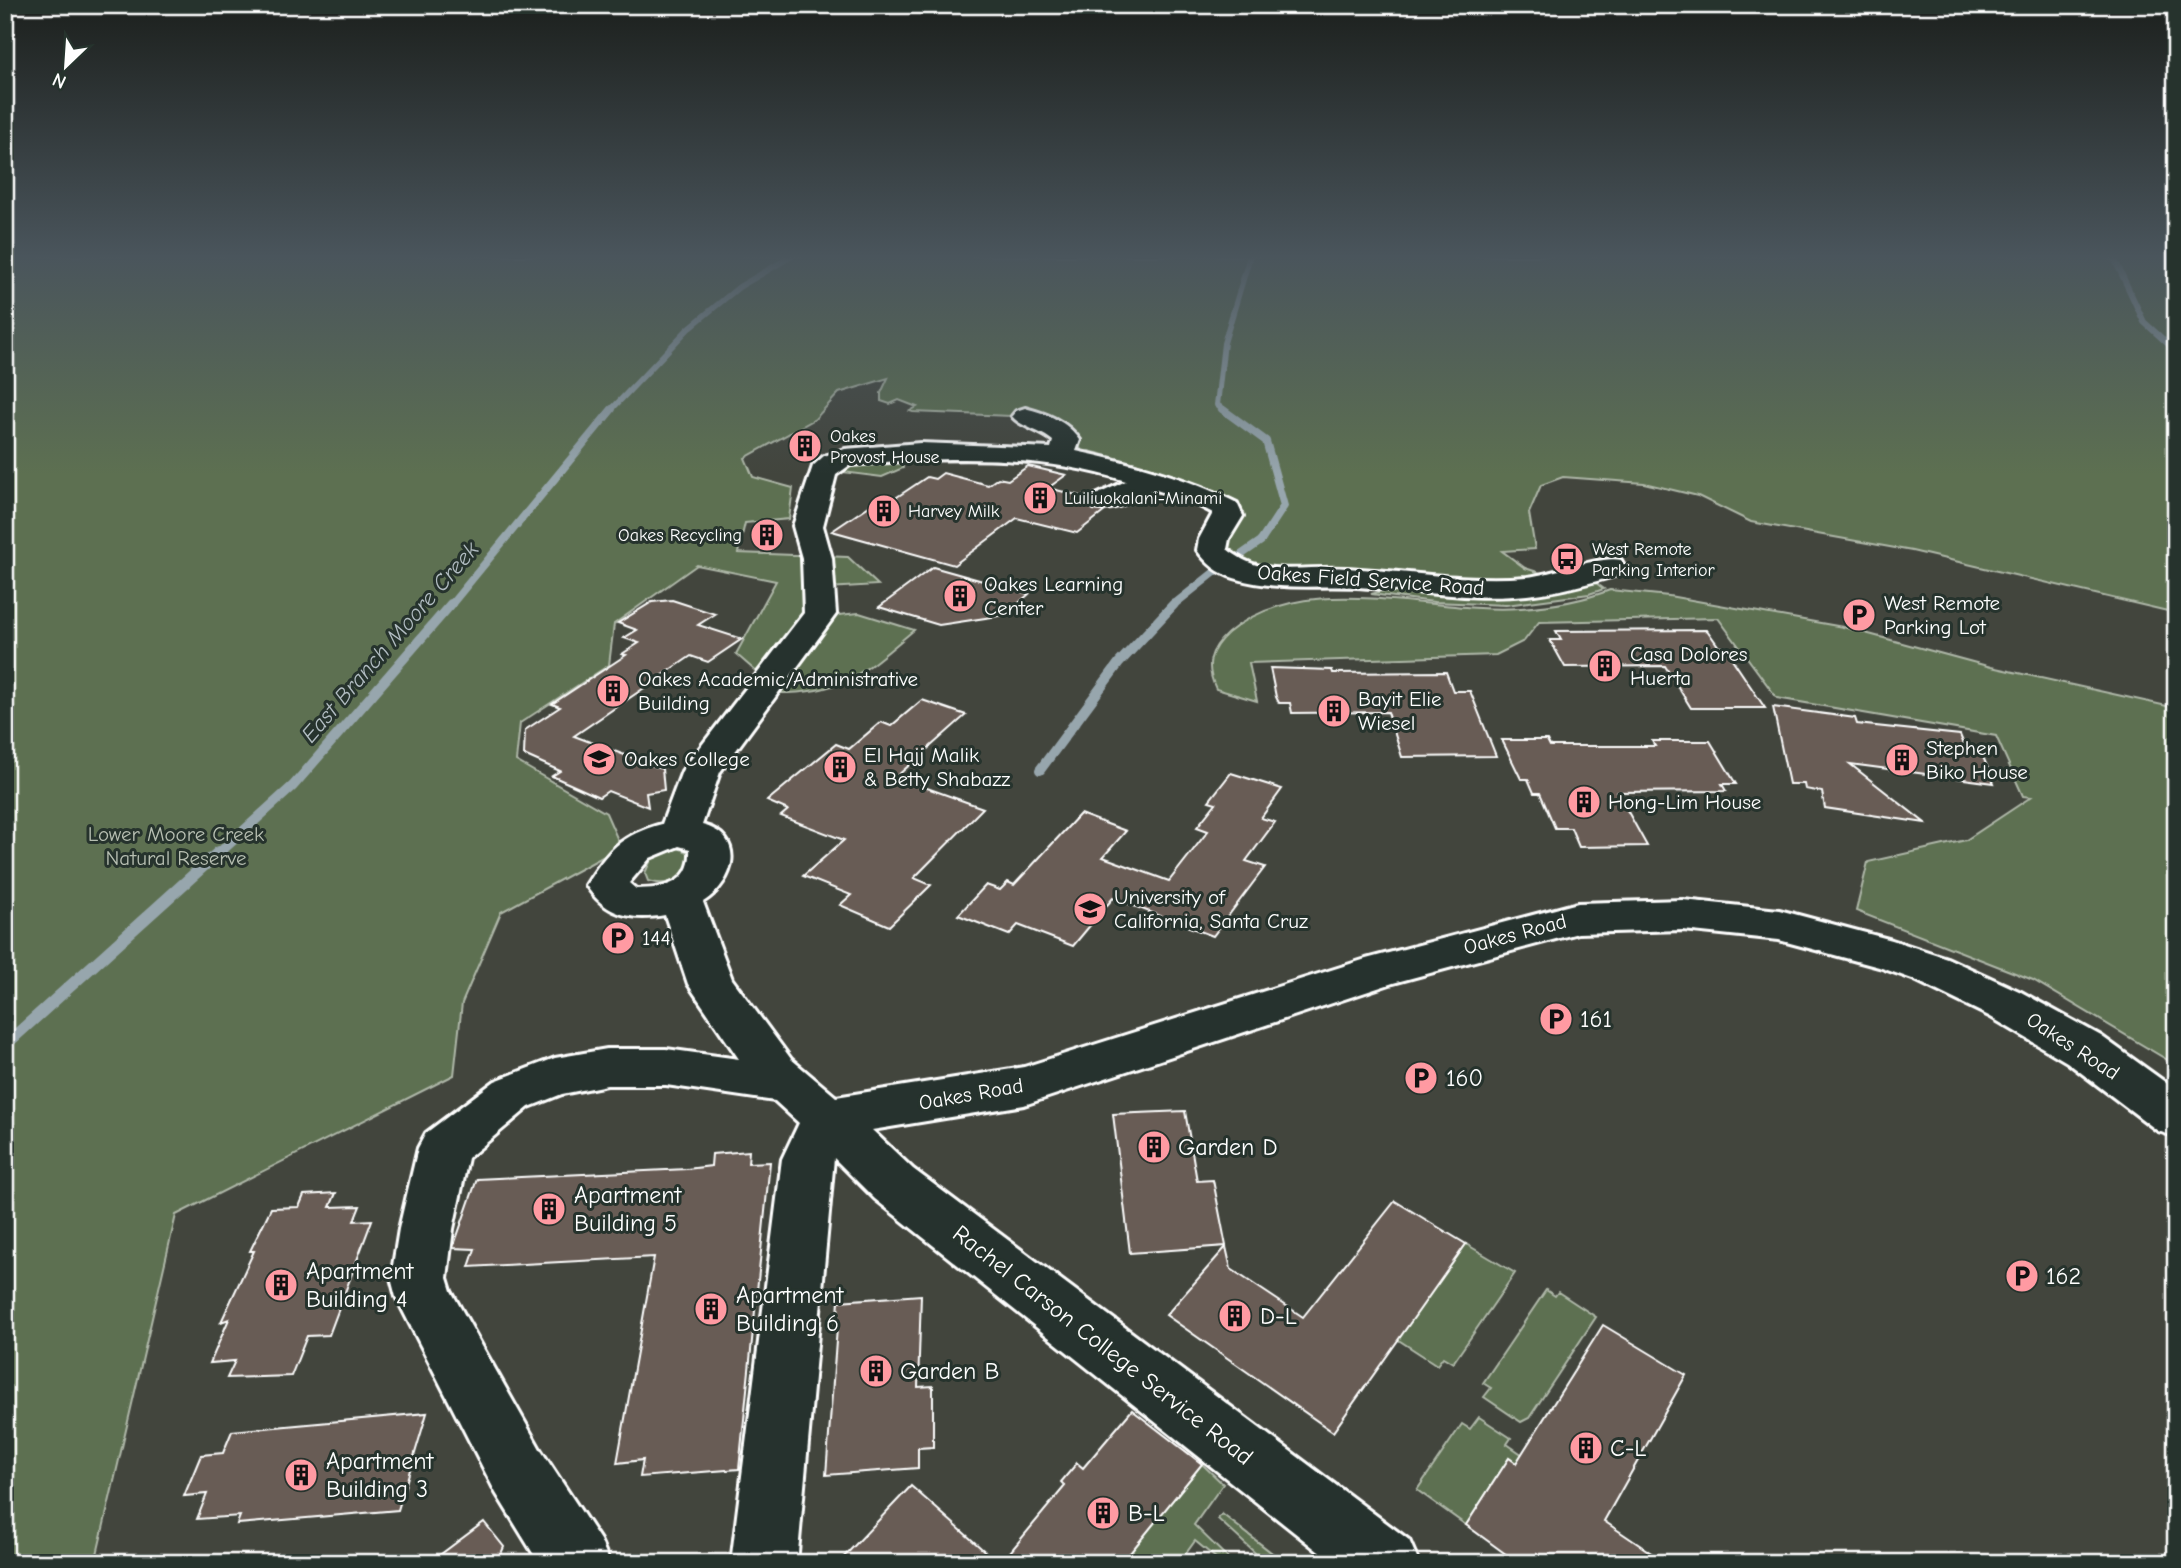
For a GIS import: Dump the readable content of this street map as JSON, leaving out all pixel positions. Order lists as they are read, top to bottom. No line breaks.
{"streets":{"street":["Oakes Field Service Road","Oakes Road","Rachel Carson College Service Road"]},"crossings":[["Oakes Field Service Road","Rachel Carson College Service Road"],["Oakes Road","Rachel Carson College Service Road"]],"water":["East Branch Moore Creek"],"parks":["Lower Moore Creek Natural Reserve"],"places":{"building":["Oakes Provost House","Luiliuokalani-Minami","Harvey Milk","Oakes Recycling","Oakes Learning Center","Casa Dolores Huerta","Oakes Academic/Administrative Building","Bayit Elie Wiesel","Stephen Biko House","El Hajj Malik & Betty Shabazz","Hong-Lim House","Garden D","Apartment Building 5","Apartment Building 4","Apartment Building 6","D-L","Garden B","C-L","Apartment Building 3","B-L"],"bus stop":["West Remote Parking Interior"],"parking":["West Remote Parking Lot","144","161","160","162"],"school or university":["Oakes College","University of California, Santa Cruz"]},"north":"bottom left"}
